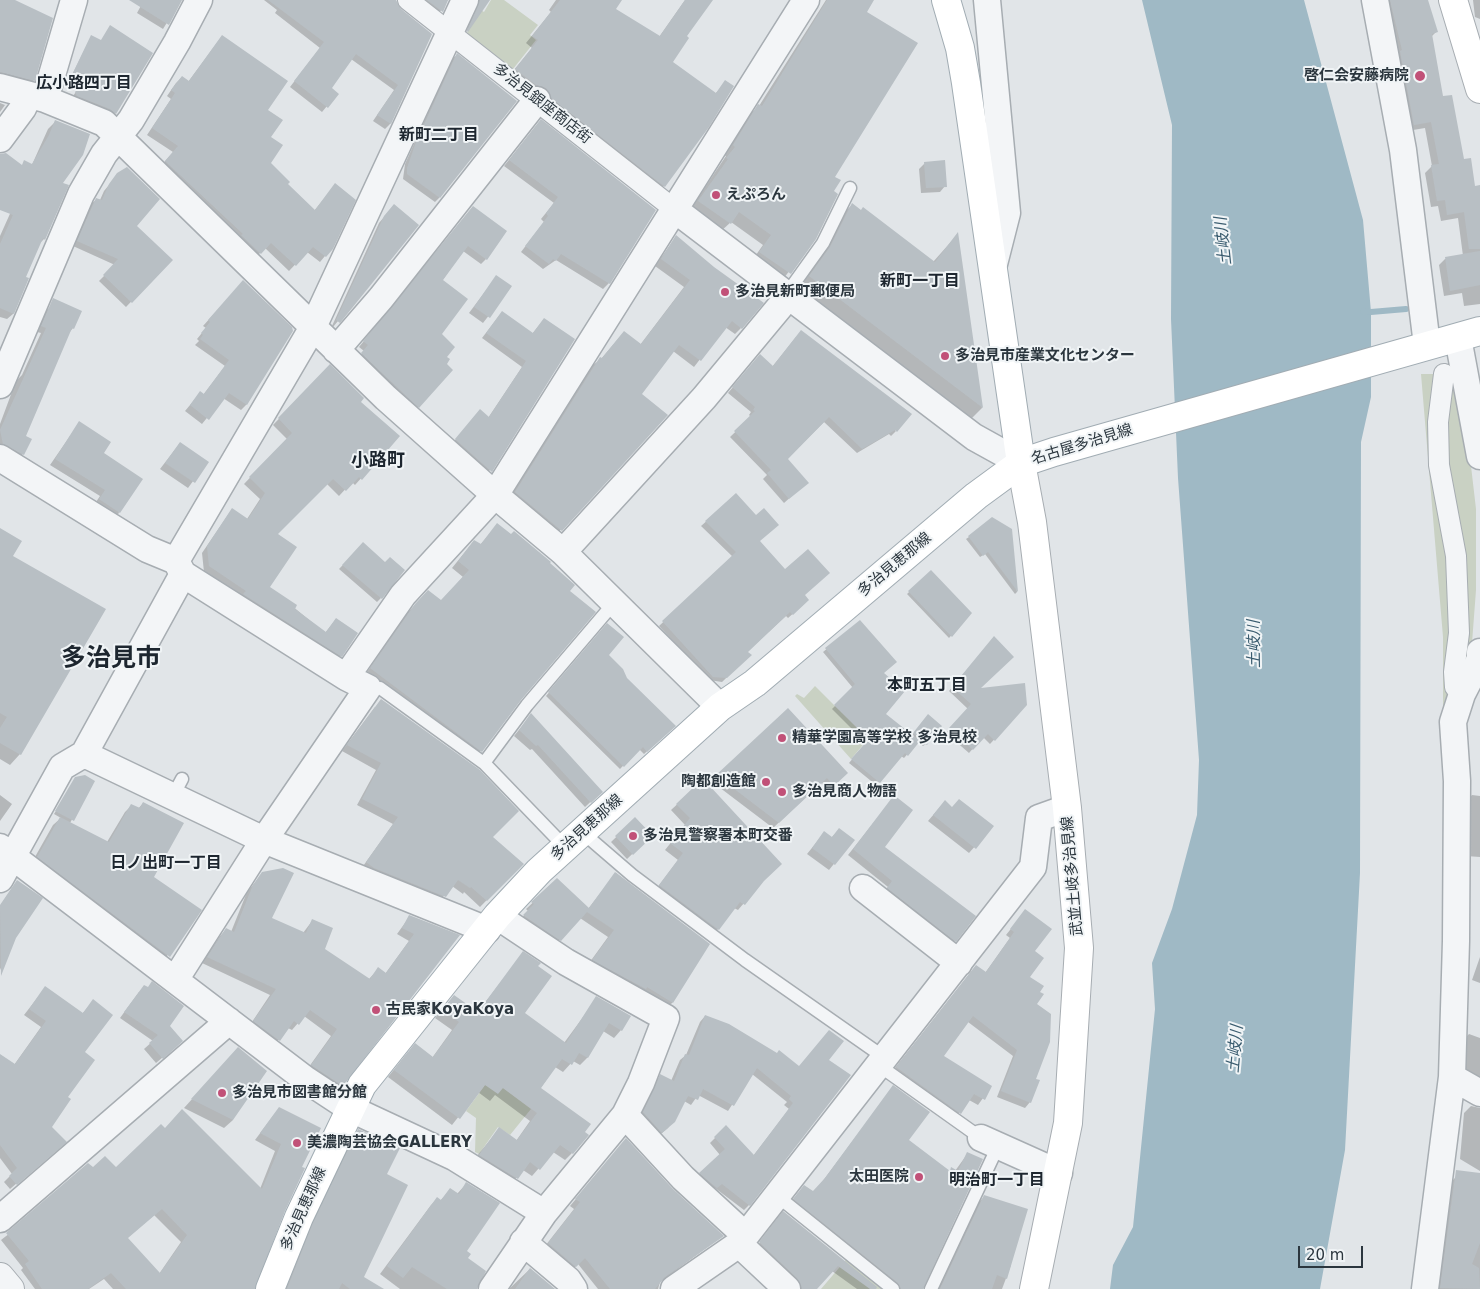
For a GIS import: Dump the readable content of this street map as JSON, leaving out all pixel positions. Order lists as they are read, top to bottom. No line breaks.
{"streets":{"main road":["名古屋多治見線","多治見恵那線","武並土岐多治見線"],"street":["多治見銀座商店街"]},"crossings":[["名古屋多治見線","多治見恵那線"],["名古屋多治見線","武並土岐多治見線"],["多治見恵那線","武並土岐多治見線"]],"districts":["広小路四丁目","新町二丁目","新町一丁目","小路町","多治見市","本町五丁目","日ノ出町一丁目","明治町一丁目"],"water":["土岐川"],"places":["啓仁会安藤病院","えぷろん","多治見新町郵便局","多治見市産業文化センター","精華学園高等学校 多治見校","陶都創造館","多治見商人物語","多治見警察署本町交番","古民家KoyaKoya","多治見市図書館分館","美濃陶芸協会GALLERY","太田医院"],"scale_bar":"20 m"}
